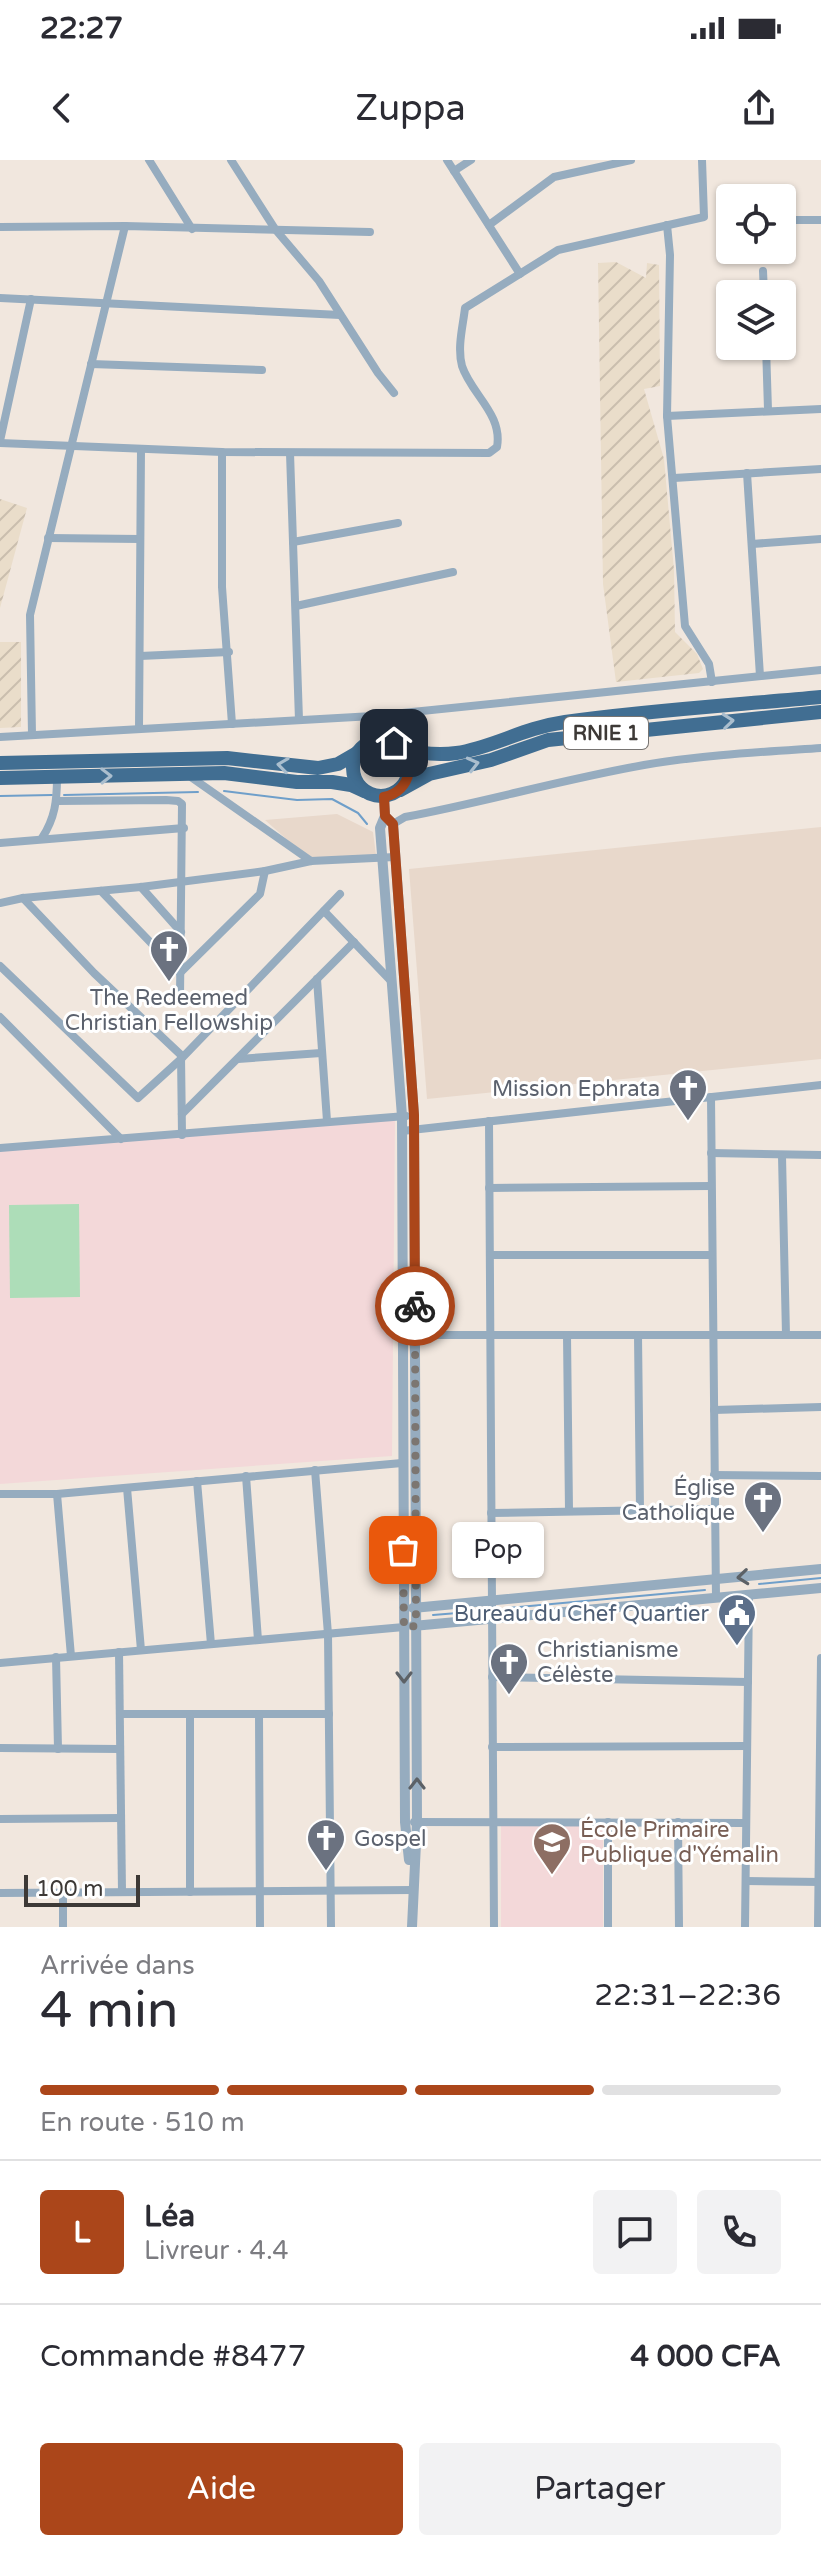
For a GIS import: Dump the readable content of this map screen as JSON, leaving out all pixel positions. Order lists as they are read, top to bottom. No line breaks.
{"streets":{"highway":["RNIE 1"]},"places":{"church":["The Redeemed Christian Fellowship","Mission Ephrata","Église Catholique","Christianisme Célèste","Gospel"],"other":["Pop"],"public building":["Bureau du Chef Quartier"],"school or university":["École Primaire Publique d'Yémalin"]},"scale_bar":"100 m","page":{"status":"22:27","header":"Zuppa","bubble":"Pop","scale":"100 m","heading":["4 min","Arrivée dans","22:31–22:36"],"panel":["Léa","Livreur · 4.4","Commande #8477","4 000 CFA"],"bar":"En route · 510 m","round":"L","buttons":["Aide","Partager"]}}
